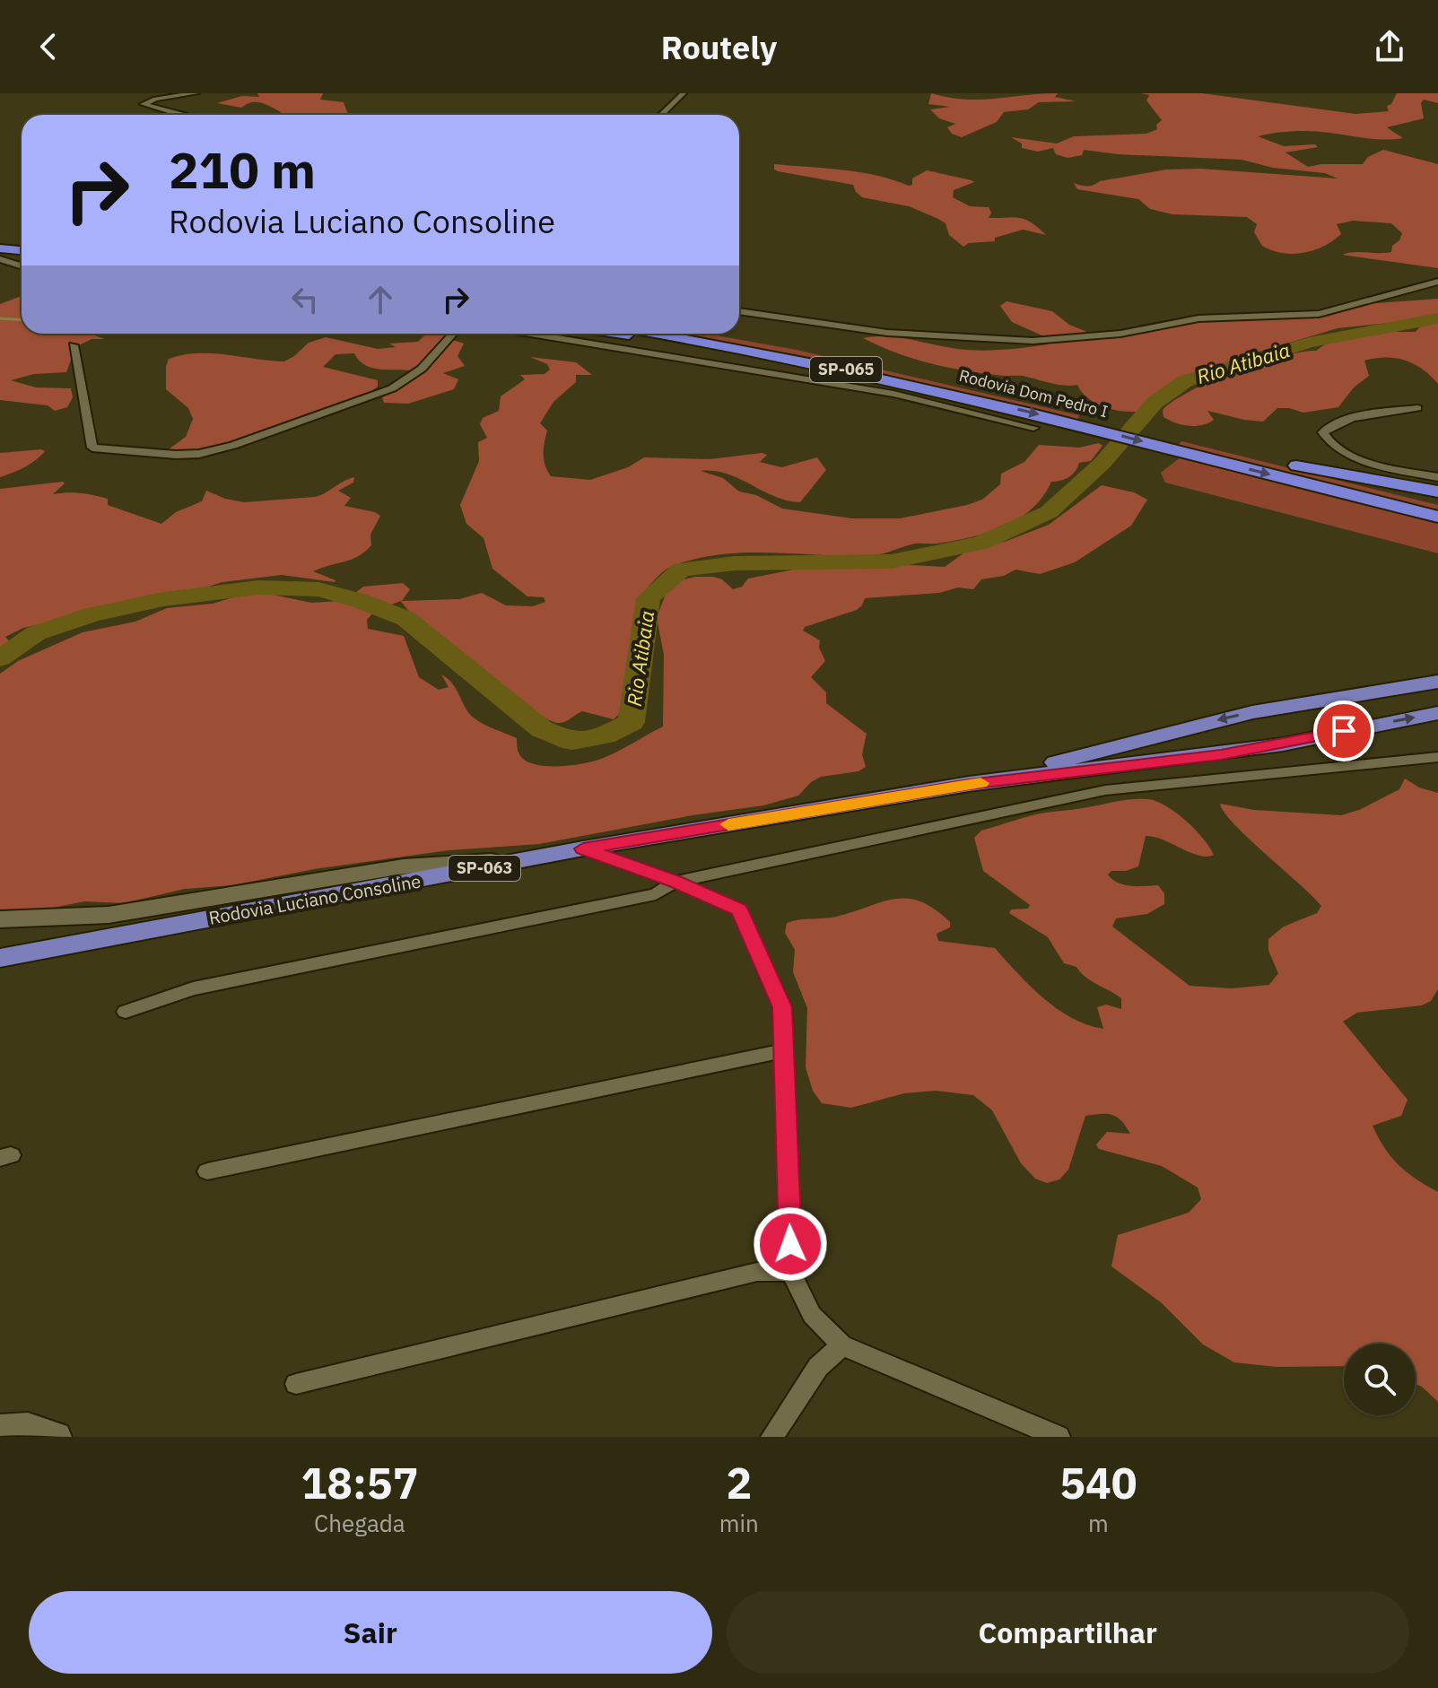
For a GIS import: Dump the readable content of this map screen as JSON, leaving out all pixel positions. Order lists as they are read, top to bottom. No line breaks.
{"streets":{"highway":["SP-065","Rodovia Dom Pedro I","SP-063","Rodovia Luciano Consoline"]},"water":["Rio Atibaia"],"page":{"header":"Routely","turn":["210 m","Rodovia Luciano Consoline"],"eta":["18:57","Chegada","2","min","540","m"],"buttons":["Sair","Compartilhar"]}}
